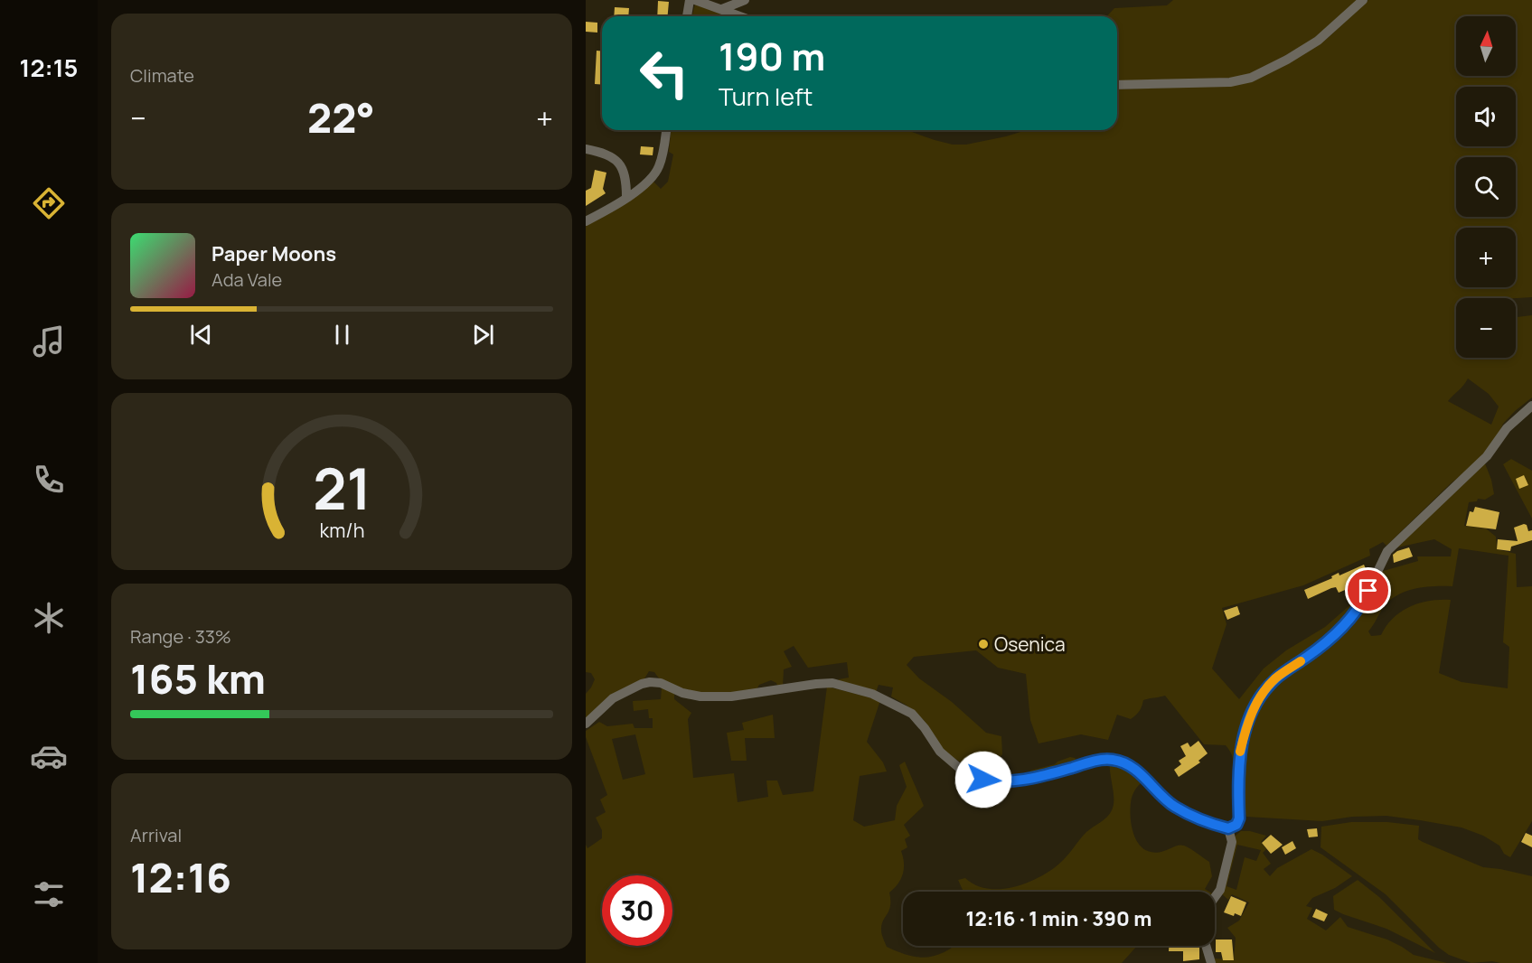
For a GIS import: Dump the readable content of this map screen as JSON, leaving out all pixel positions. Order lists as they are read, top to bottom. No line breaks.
{"places":["Osenica"],"north":"top","page":{"tabs":"12:15","tile":["Climate",["Range · 33%","165 km"],["Arrival","12:16"]],"map_buttons":["+","−"],"turn":["190 m","Turn left"],"heat":["−","22°","+"],"song":["Paper Moons","Ada Vale"],"limit":"30","trip":"12:16 · 1 min · 390 m","gauge":["21","km/h"]}}
